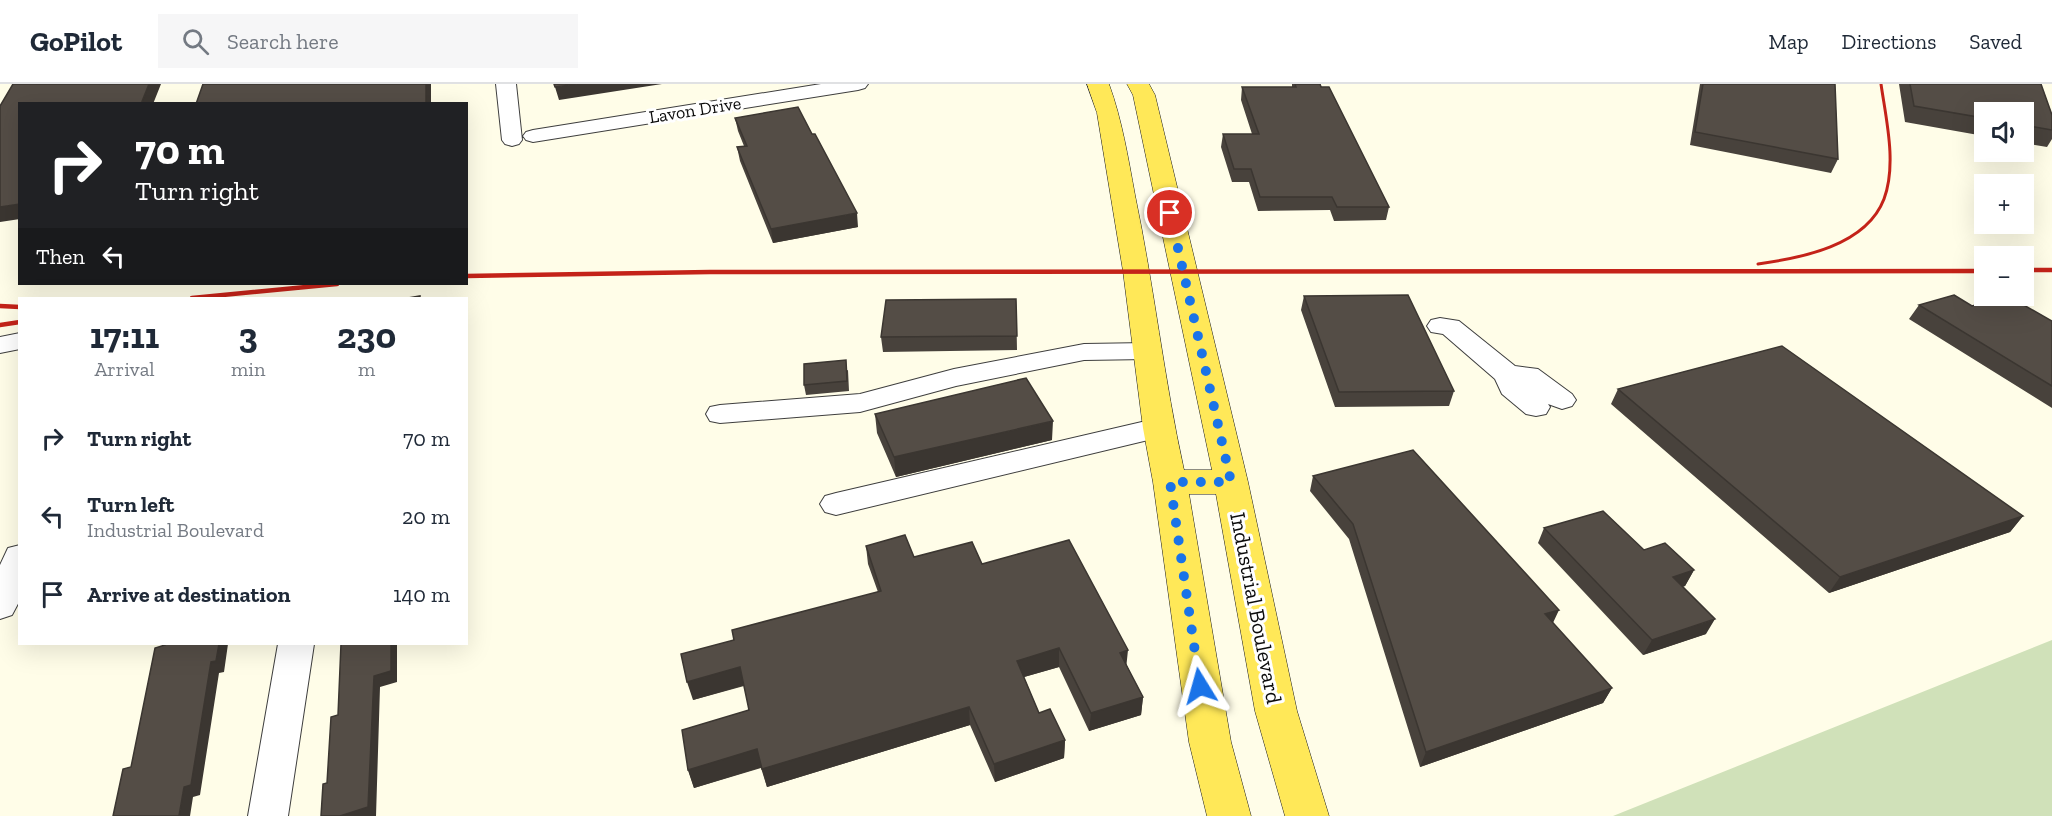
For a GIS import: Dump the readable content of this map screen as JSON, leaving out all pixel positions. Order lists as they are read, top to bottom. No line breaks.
{"streets":{"main road":["Industrial Boulevard"],"street":["Lavon Drive"]},"page":{"header":"GoPilot","search":"Search here","nav":["Map","Directions","Saved"],"map_buttons":["+","−"],"turn":["70 m","Turn right"],"then":"Then","eta":["17:11","Arrival","3","min","230","m"],"list":[{"name":"Turn right","value":"70 m"},{"name":"Turn left","note":"Industrial Boulevard","value":"20 m"},{"name":"Arrive at destination","value":"140 m"}]}}
